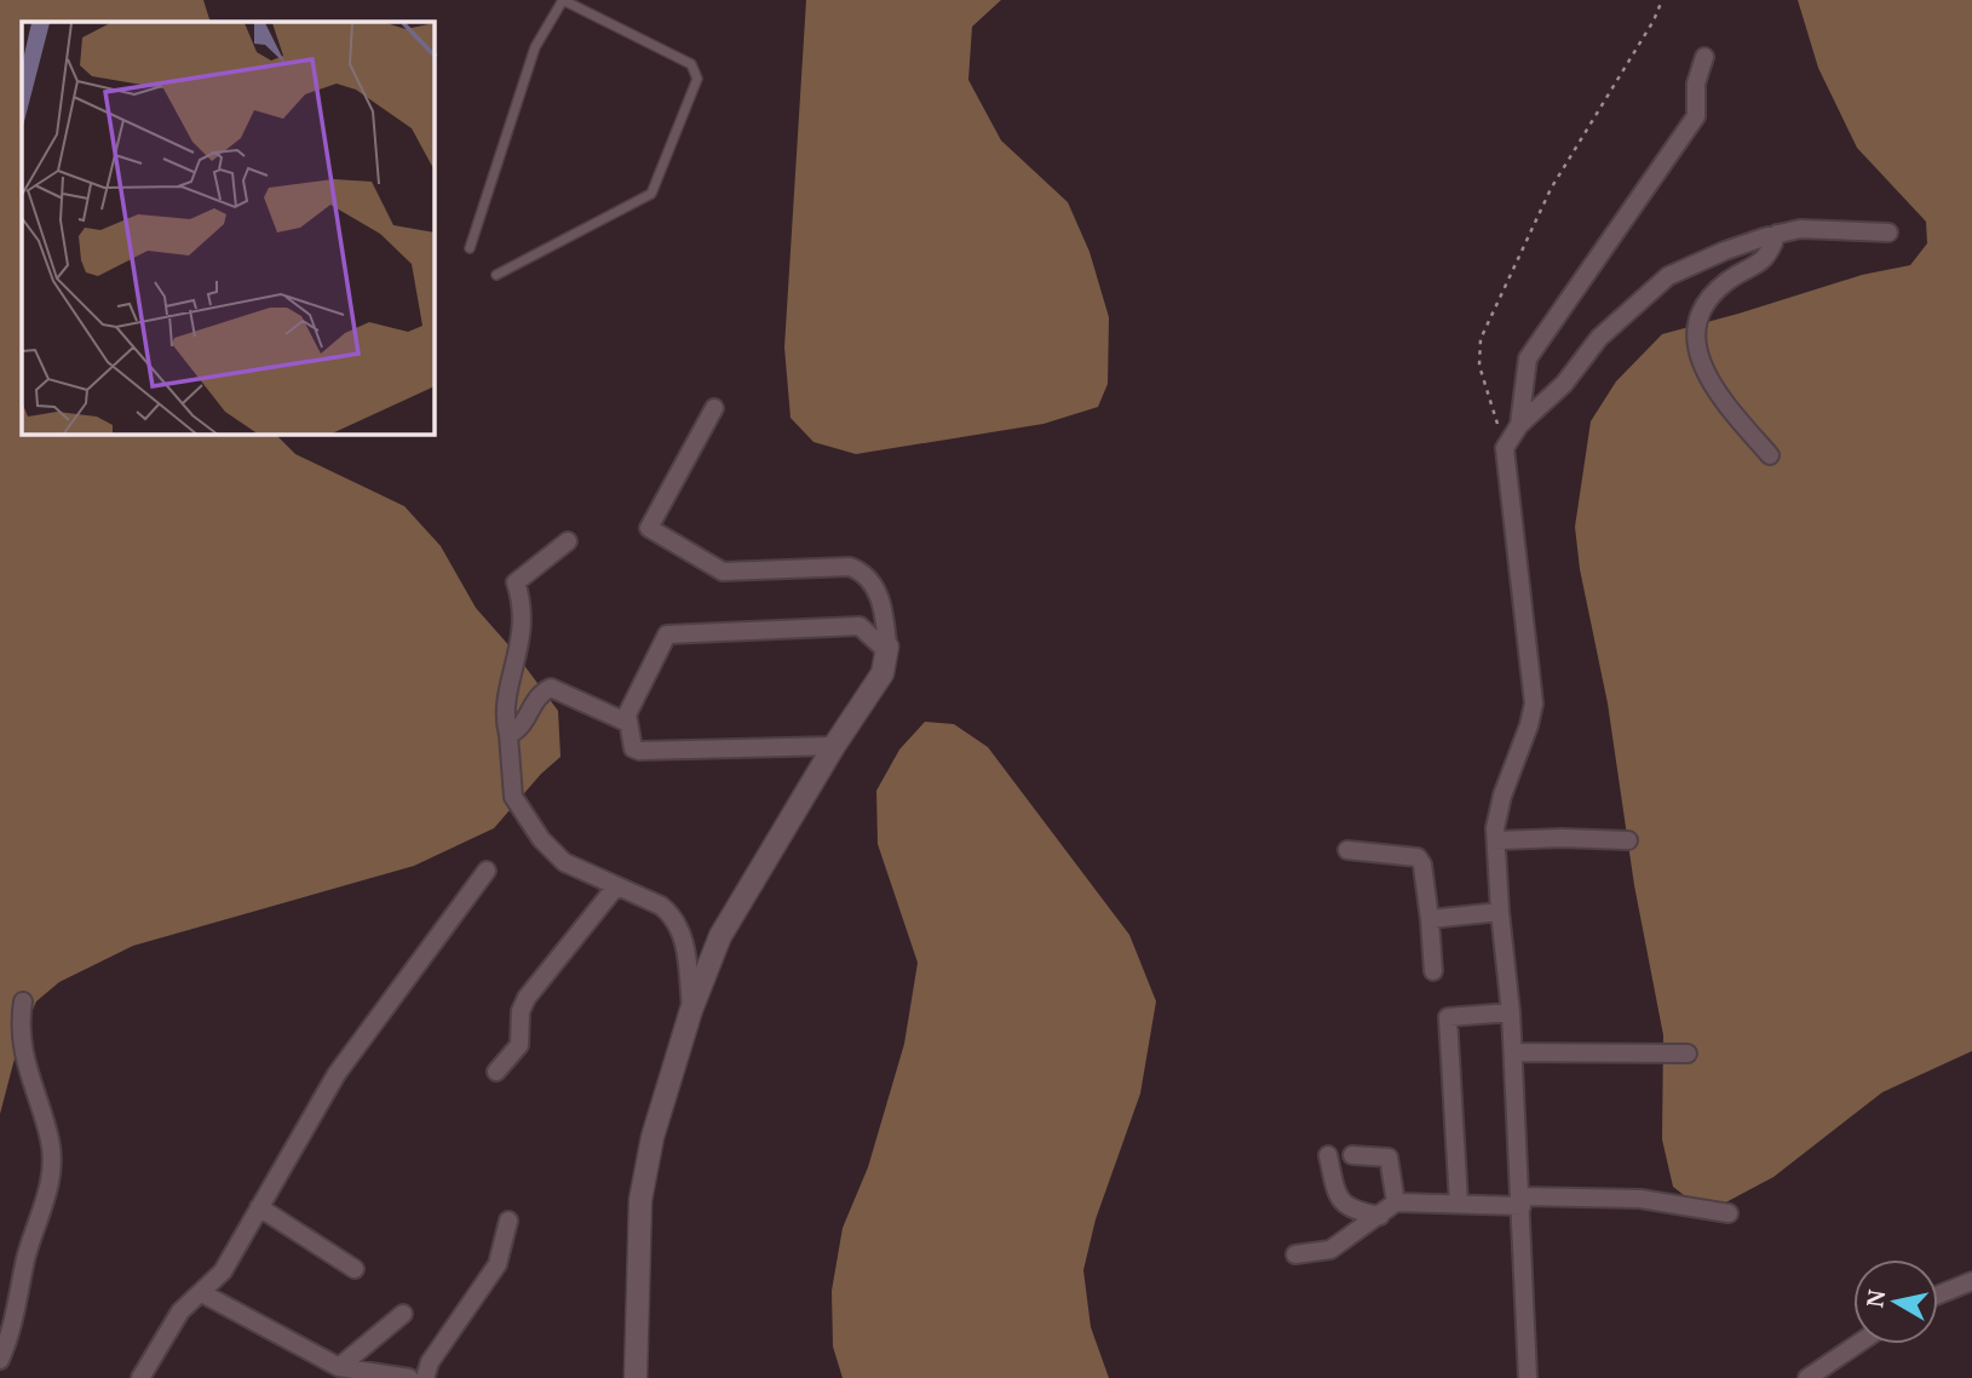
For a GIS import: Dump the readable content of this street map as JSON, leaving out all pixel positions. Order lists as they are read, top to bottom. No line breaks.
{"north":"left"}
